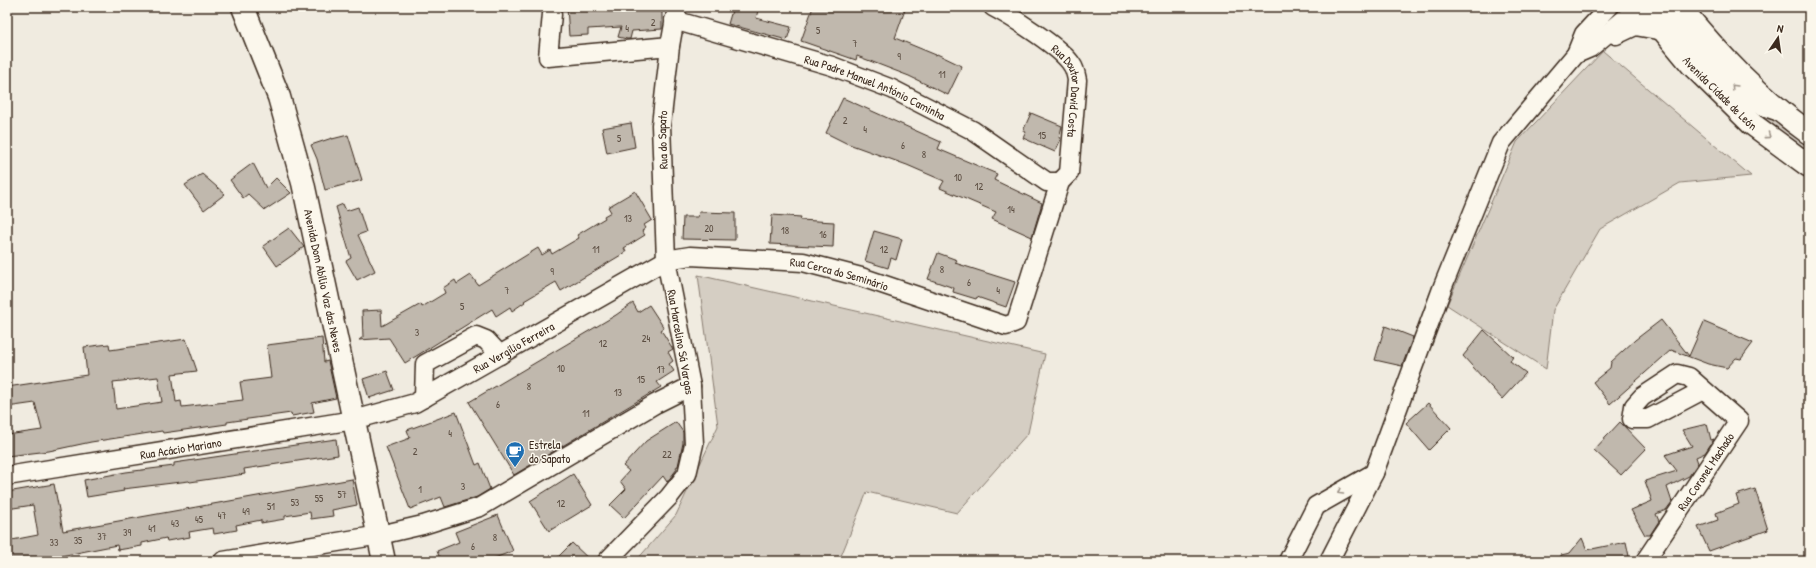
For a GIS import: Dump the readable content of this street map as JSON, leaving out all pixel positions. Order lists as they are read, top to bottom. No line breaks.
{"streets":{"street":["Rua Padre Manuel António Caminha","Avenida Cidade de León","Rua Doutor David Costa","Rua do Sapato","Rua Cerca do Seminário","Avenida Dom Abílio Vaz das Neves","Rua Marcelino Sá Vargas","Rua Vergílio Ferreira","Rua Acácio Mariano","Rua Coronel Machado"]},"crossings":[["Rua Padre Manuel António Caminha","Rua Doutor David Costa"],["Rua Padre Manuel António Caminha","Rua do Sapato"],["Rua Doutor David Costa","Rua Cerca do Seminário"],["Rua do Sapato","Rua Cerca do Seminário"],["Rua do Sapato","Rua Marcelino Sá Vargas"],["Rua do Sapato","Rua Vergílio Ferreira"],["Rua Cerca do Seminário","Rua Marcelino Sá Vargas"],["Rua Cerca do Seminário","Rua Vergílio Ferreira"],["Avenida Dom Abílio Vaz das Neves","Rua Vergílio Ferreira"],["Avenida Dom Abílio Vaz das Neves","Rua Acácio Mariano"],["Rua Marcelino Sá Vargas","Rua Vergílio Ferreira"],["Rua Vergílio Ferreira","Rua Acácio Mariano"]],"places":{"cafe":["Estrela do Sapato"]},"house_numbers":["2","4","5","7","9","11","2","4","15","5","6","8","10","12","14","13","20","18","16","11","12","8","9","6","7","4","5","3","24","12","10","17","15","8","13","6","11","4","2","22","3","1","57","55","53","12","51","49","47","45","43","41","39","37","8","35","33","6"],"north":"top"}
